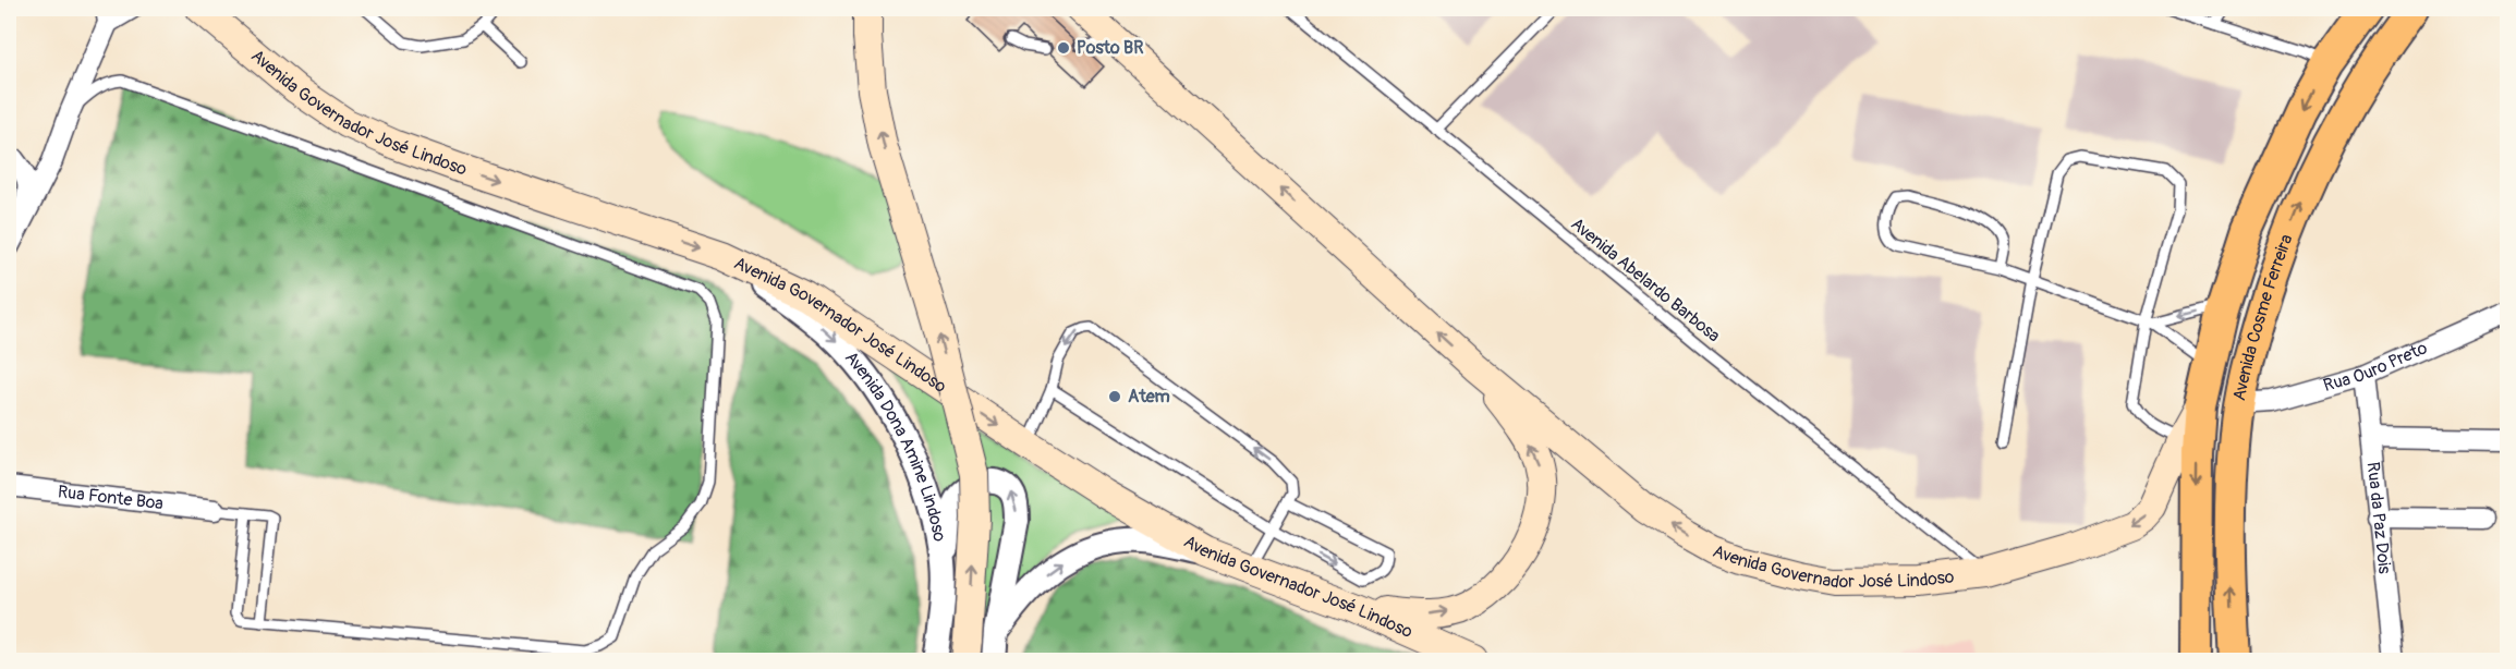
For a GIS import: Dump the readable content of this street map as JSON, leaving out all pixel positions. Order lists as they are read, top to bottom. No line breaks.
{"streets":{"main road":["Avenida Governador José Lindoso","Avenida Cosme Ferreira"],"street":["Rua Ouro Preto","Avenida Dona Amine Lindoso","Rua Fonte Boa","Rua da Paz Dois"],"lane":["Avenida Abelardo Barbosa"]},"crossings":[["Avenida Governador José Lindoso","Avenida Abelardo Barbosa"],["Avenida Governador José Lindoso","Avenida Dona Amine Lindoso"],["Avenida Cosme Ferreira","Rua Ouro Preto"],["Rua Ouro Preto","Rua da Paz Dois"]],"one_way":["Avenida Dona Amine Lindoso"],"places":["Posto BR","Atem"]}
